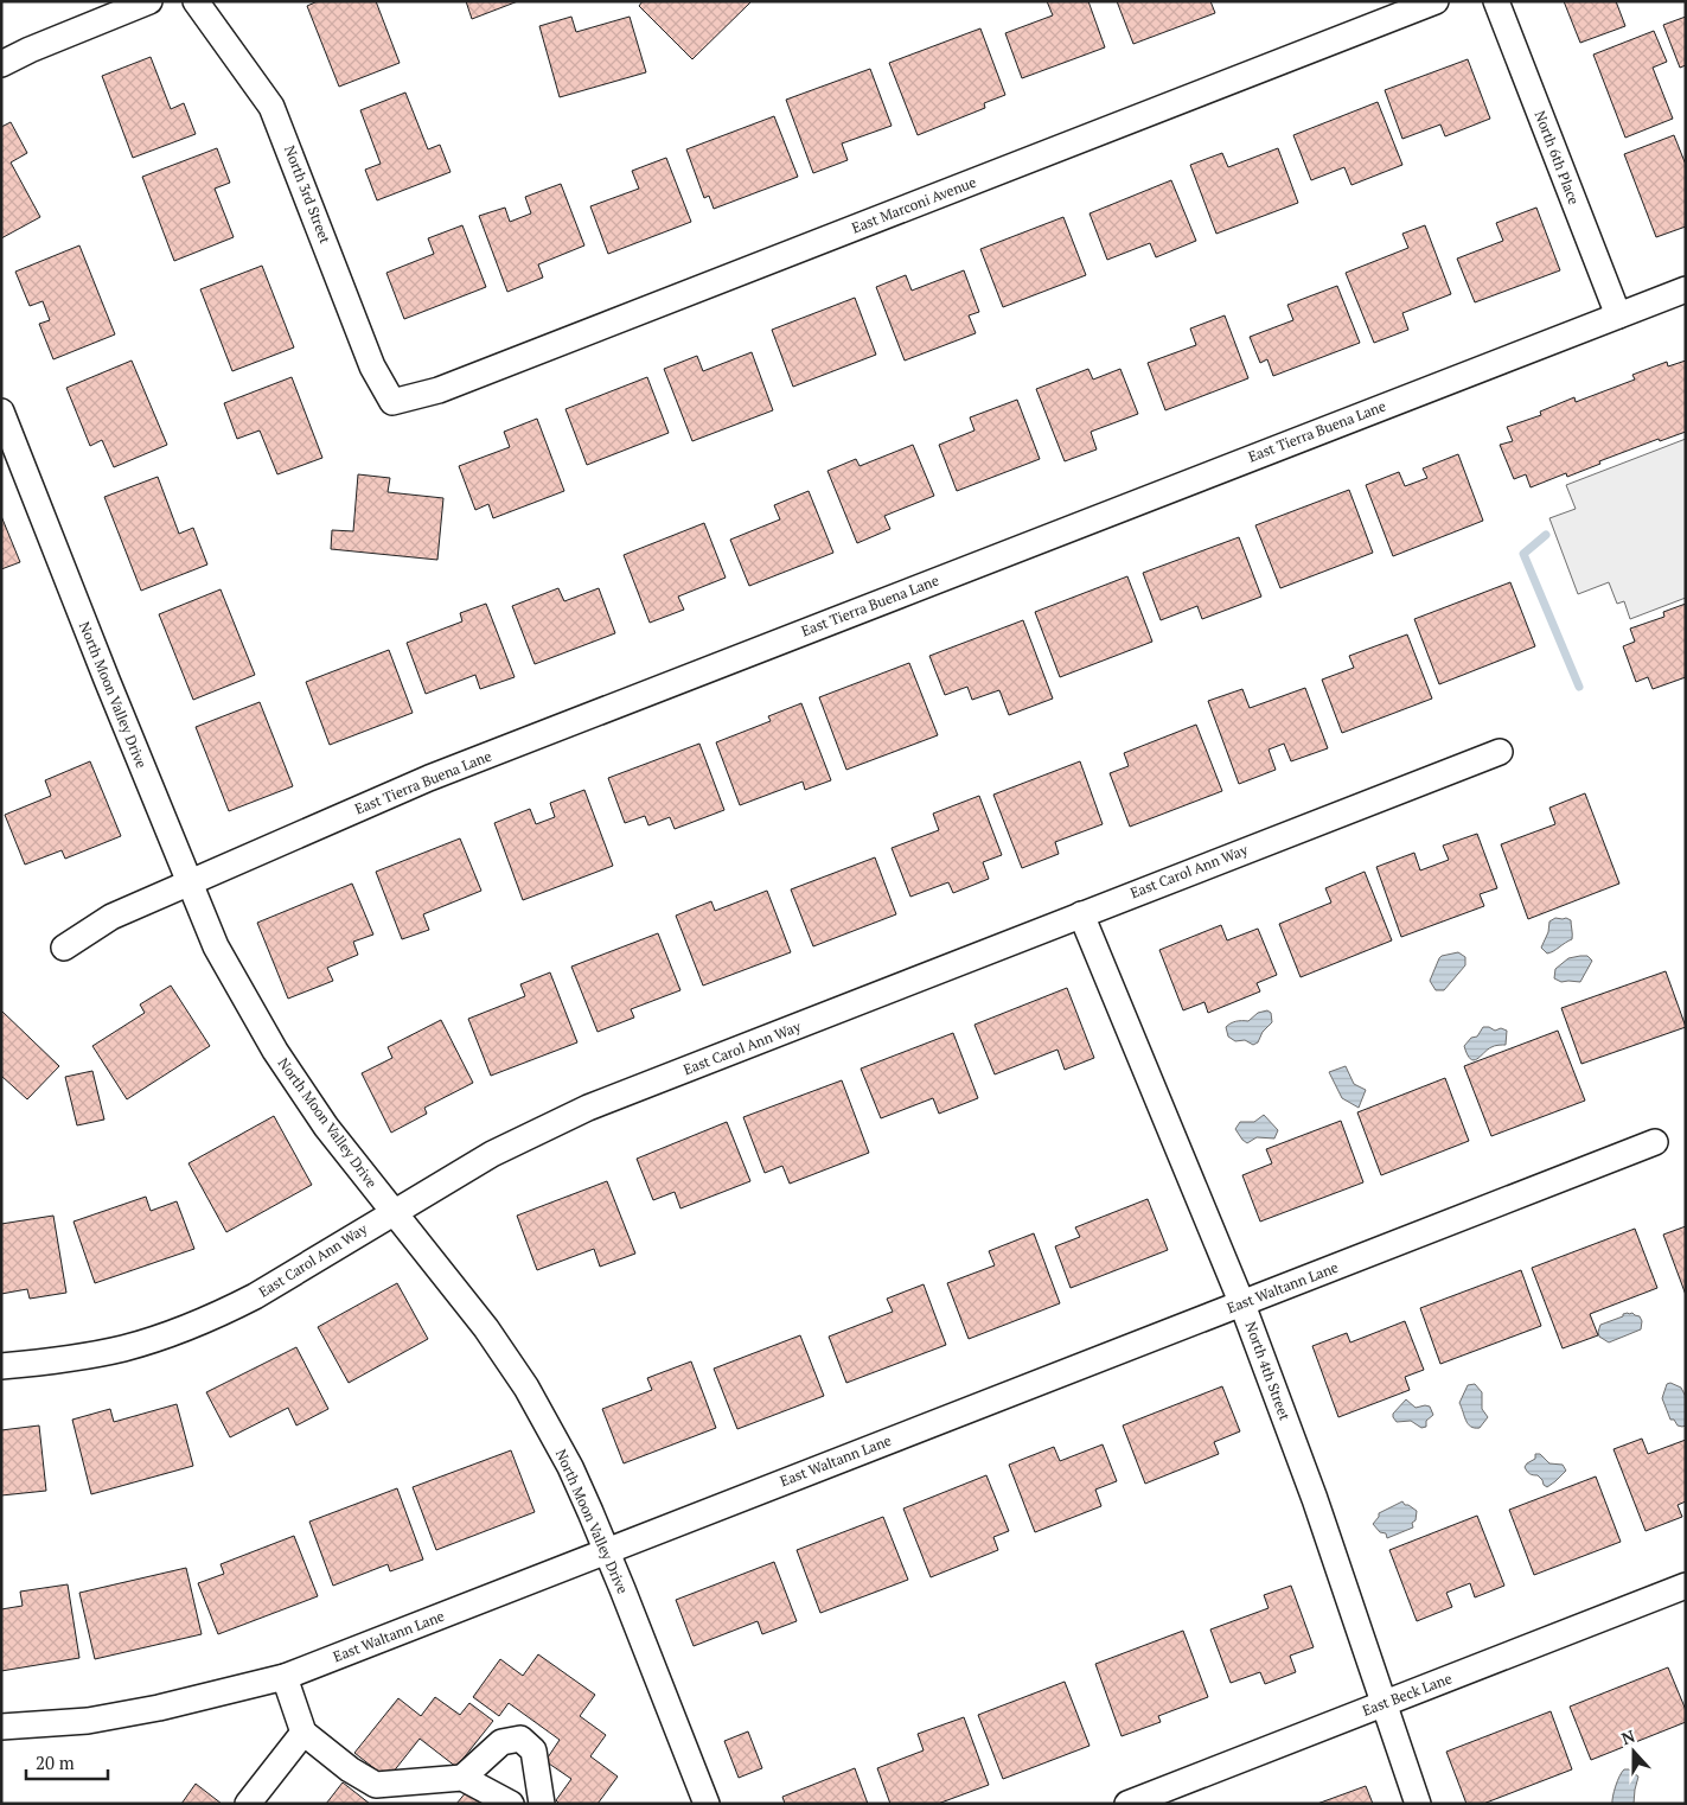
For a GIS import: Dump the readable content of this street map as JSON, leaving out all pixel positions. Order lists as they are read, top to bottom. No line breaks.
{"streets":{"street":["North 6th Place","North 3rd Street","East Marconi Avenue","East Tierra Buena Lane","North Moon Valley Drive","East Carol Ann Way","East Waltann Lane","North 4th Street","East Beck Lane"]},"crossings":[["North 6th Place","East Tierra Buena Lane"],["North 3rd Street","East Marconi Avenue"],["East Tierra Buena Lane","North Moon Valley Drive"],["North Moon Valley Drive","East Carol Ann Way"],["North Moon Valley Drive","East Waltann Lane"],["East Carol Ann Way","North 4th Street"],["East Waltann Lane","North 4th Street"],["North 4th Street","East Beck Lane"]],"scale_bar":"20 m","north":"top"}
